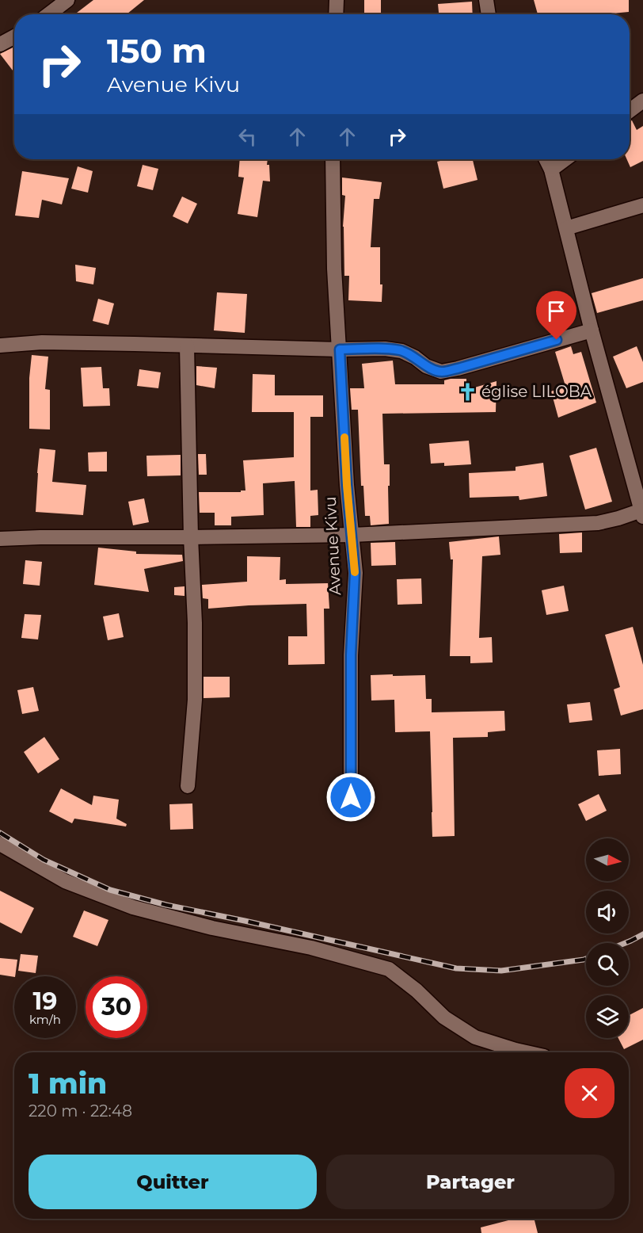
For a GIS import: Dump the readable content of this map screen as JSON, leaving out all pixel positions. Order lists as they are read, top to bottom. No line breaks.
{"streets":{"street":["Avenue Kivu"]},"places":{"church":["église LILOBA"]},"north":"right","page":{"turn":["150 m","Avenue Kivu"],"speed":"19 km/h","limit":"30","heading":["1 min","220 m · 22:48"],"buttons":["Quitter","Partager"]}}
